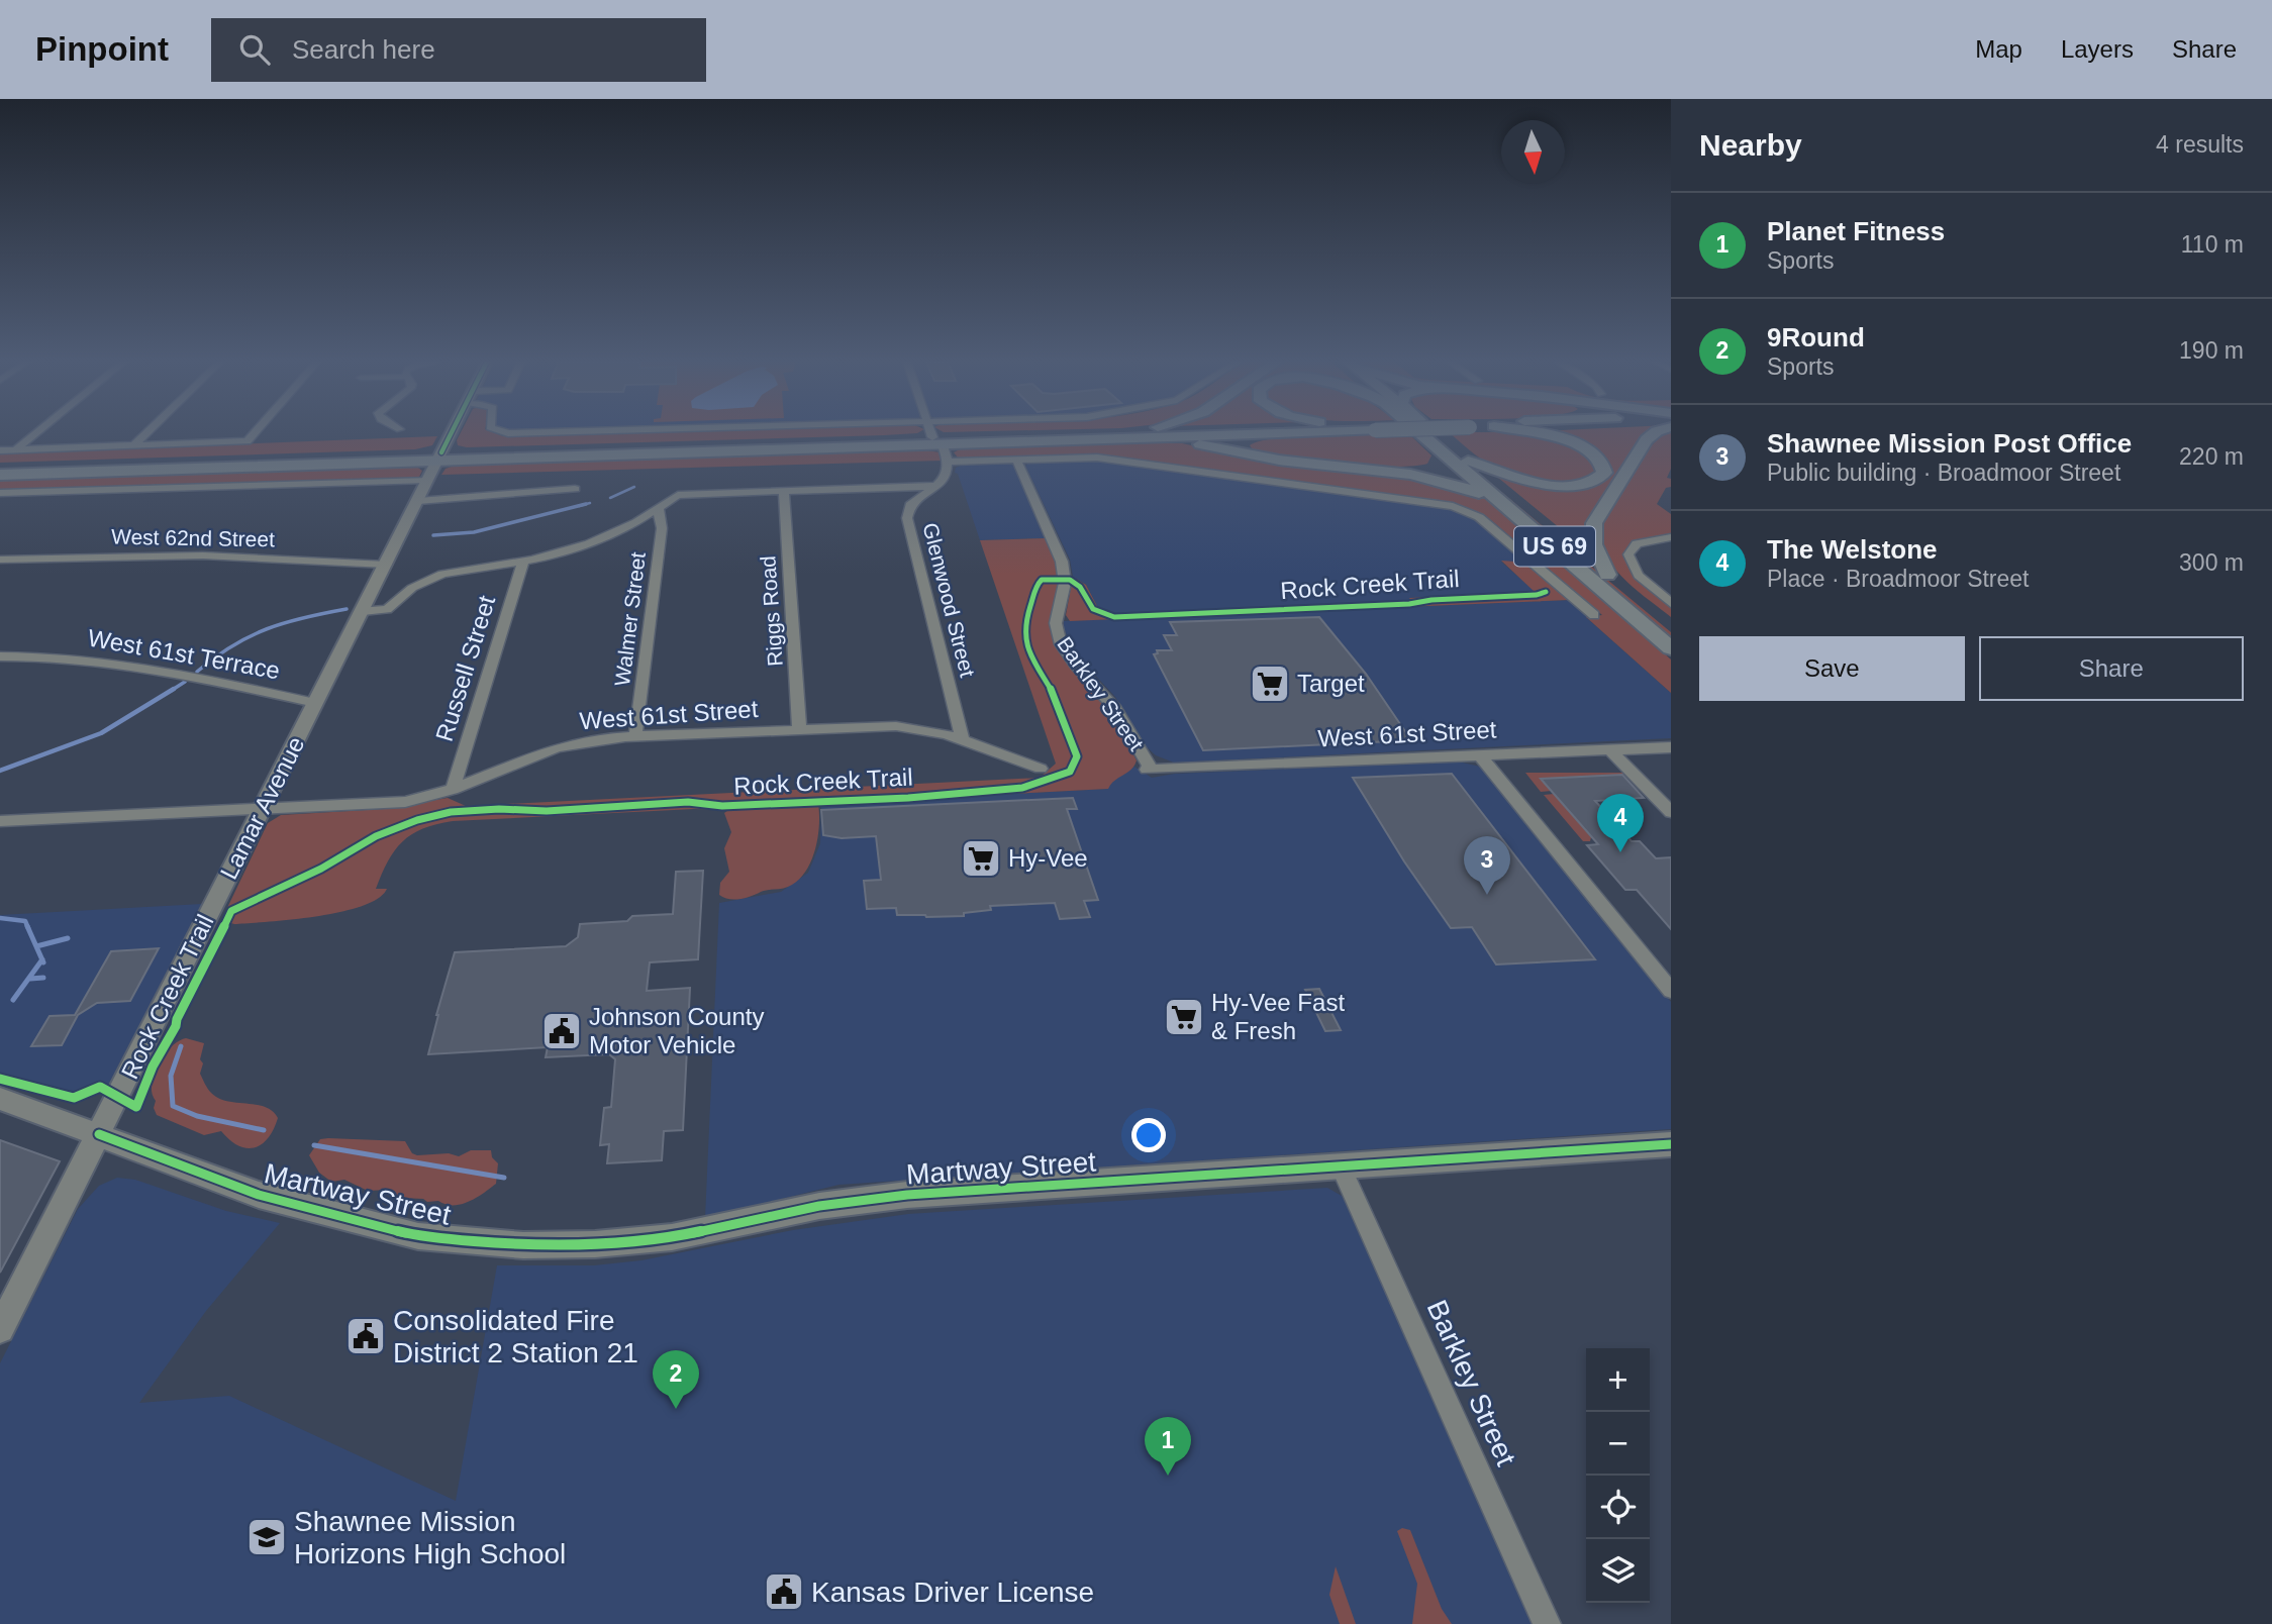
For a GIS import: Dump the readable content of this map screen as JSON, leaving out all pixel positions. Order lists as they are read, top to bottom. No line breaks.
{"streets":{"highway":["US 69"],"street":["West 62nd Street","Glenwood Street","Riggs Road","Walmer Street","West 61st Terrace","Russell Street","Barkley Street","West 61st Street","Lamar Avenue","Martway Street"],"cycle path":["Rock Creek Trail"]},"crossings":[["West 62nd Street","Lamar Avenue"],["Glenwood Street","West 61st Street"],["Riggs Road","West 61st Street"],["Walmer Street","West 61st Street"],["West 61st Terrace","Lamar Avenue"],["Russell Street","West 61st Street"],["Barkley Street","West 61st Street"],["Barkley Street","Martway Street"],["West 61st Street","Lamar Avenue"],["Lamar Avenue","Martway Street"]],"places":{"supermarket":["Target","Hy-Vee","Hy-Vee Fast & Fresh"],"public building":["Johnson County Motor Vehicle","Consolidated Fire District 2 Station 21","Kansas Driver License"],"school or university":["Shawnee Mission Horizons High School"]},"north":"bottom","page":{"header":"Pinpoint","search":"Search here","nav":["Map","Layers","Share"],"heading":["Nearby","4 results"],"list":[{"mark":"1","name":"Planet Fitness","note":"Sports","value":"110 m"},{"mark":"2","name":"9Round","note":"Sports","value":"190 m"},{"mark":"3","name":"Shawnee Mission Post Office","note":"Public building · Broadmoor Street","value":"220 m"},{"mark":"4","name":"The Welstone","note":"Place · Broadmoor Street","value":"300 m"}],"buttons":["Save","Share"],"pins":["4","3","2","1"],"map_buttons":["+","−"]}}
